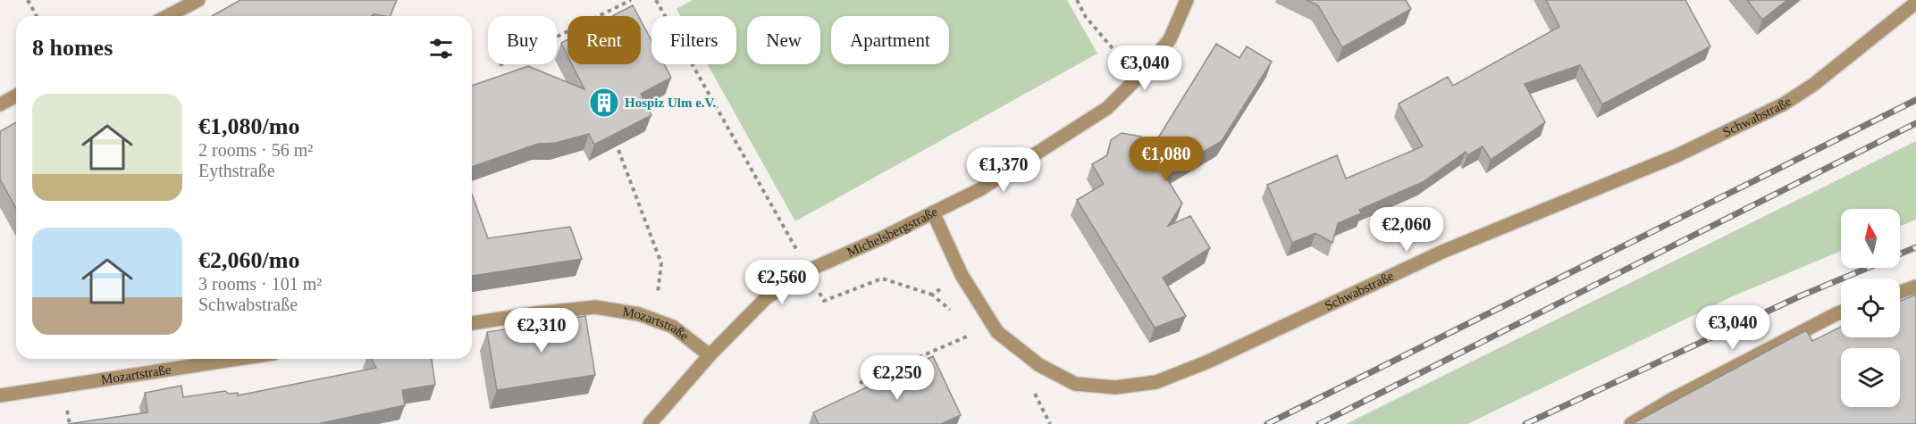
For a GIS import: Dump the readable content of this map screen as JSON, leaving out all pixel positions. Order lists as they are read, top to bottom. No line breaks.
{"streets":{"street":["Schwabstraße","Michelsbergstraße","Mozartstraße"]},"crossings":[["Schwabstraße","Michelsbergstraße"],["Michelsbergstraße","Mozartstraße"]],"places":{"building":["Hospiz Ulm e.V."]},"north":"top","page":{"chip":["Buy","Rent","Filters","New","Apartment"],"heading":"8 homes","price":["€3,040","€1,080","€1,370","€2,060","€2,560","€3,040","€2,310","€2,250"],"list":[{"name":"€1,080/mo","note":"2 rooms · 56 m² · Eythstraße"},{"name":"€2,060/mo","note":"3 rooms · 101 m² · Schwabstraße"}]}}
